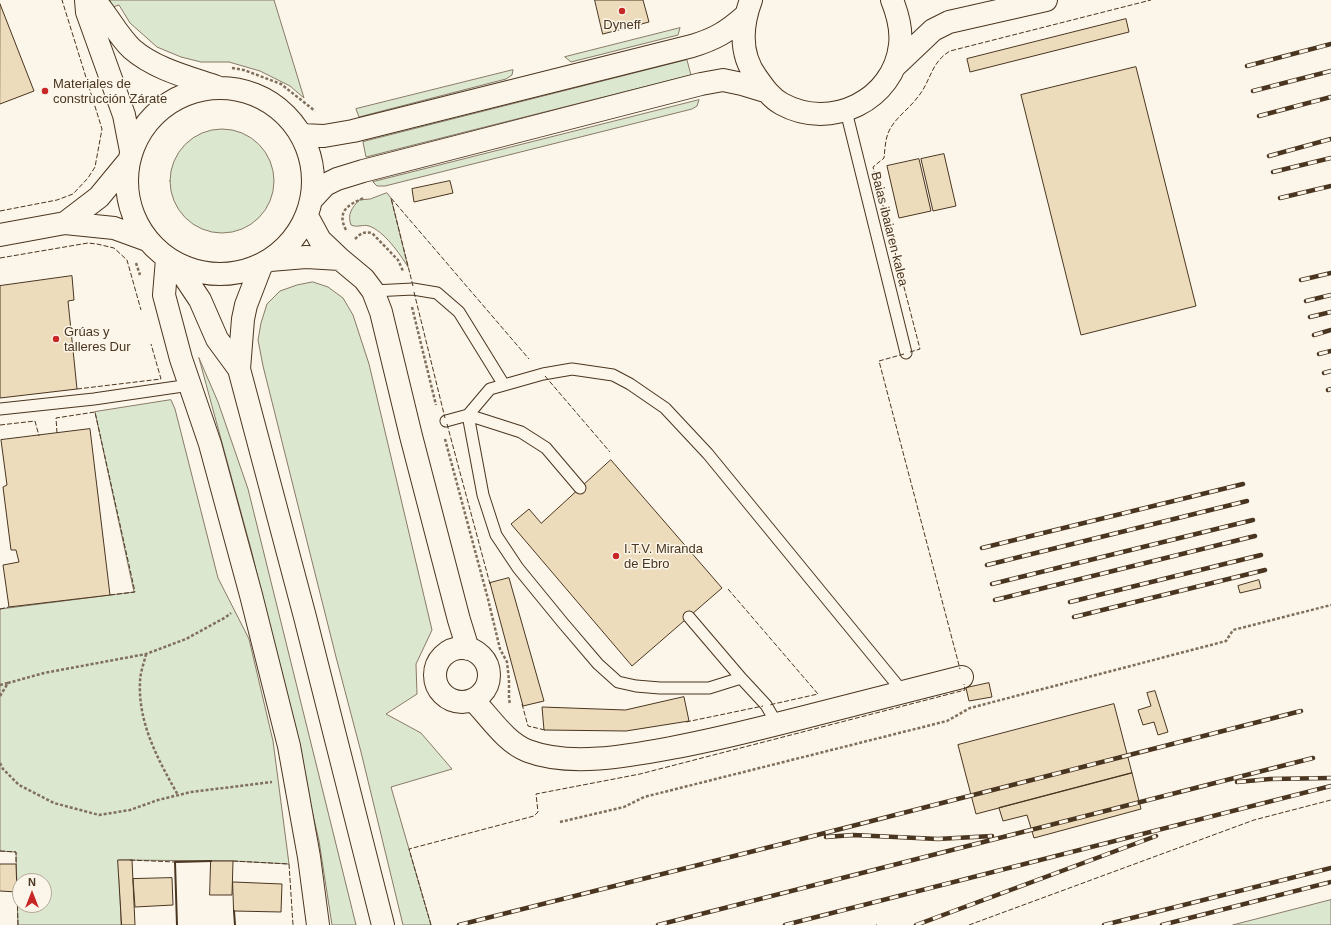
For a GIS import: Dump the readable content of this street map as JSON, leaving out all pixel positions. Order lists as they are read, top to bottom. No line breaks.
{"streets":{"lane":["Baias ibaiaren kalea"]},"places":["Dyneff","Materiales de construcción Zárate","Grúas y talleres Dur","I.T.V. Miranda de Ebro"],"north":"top"}
